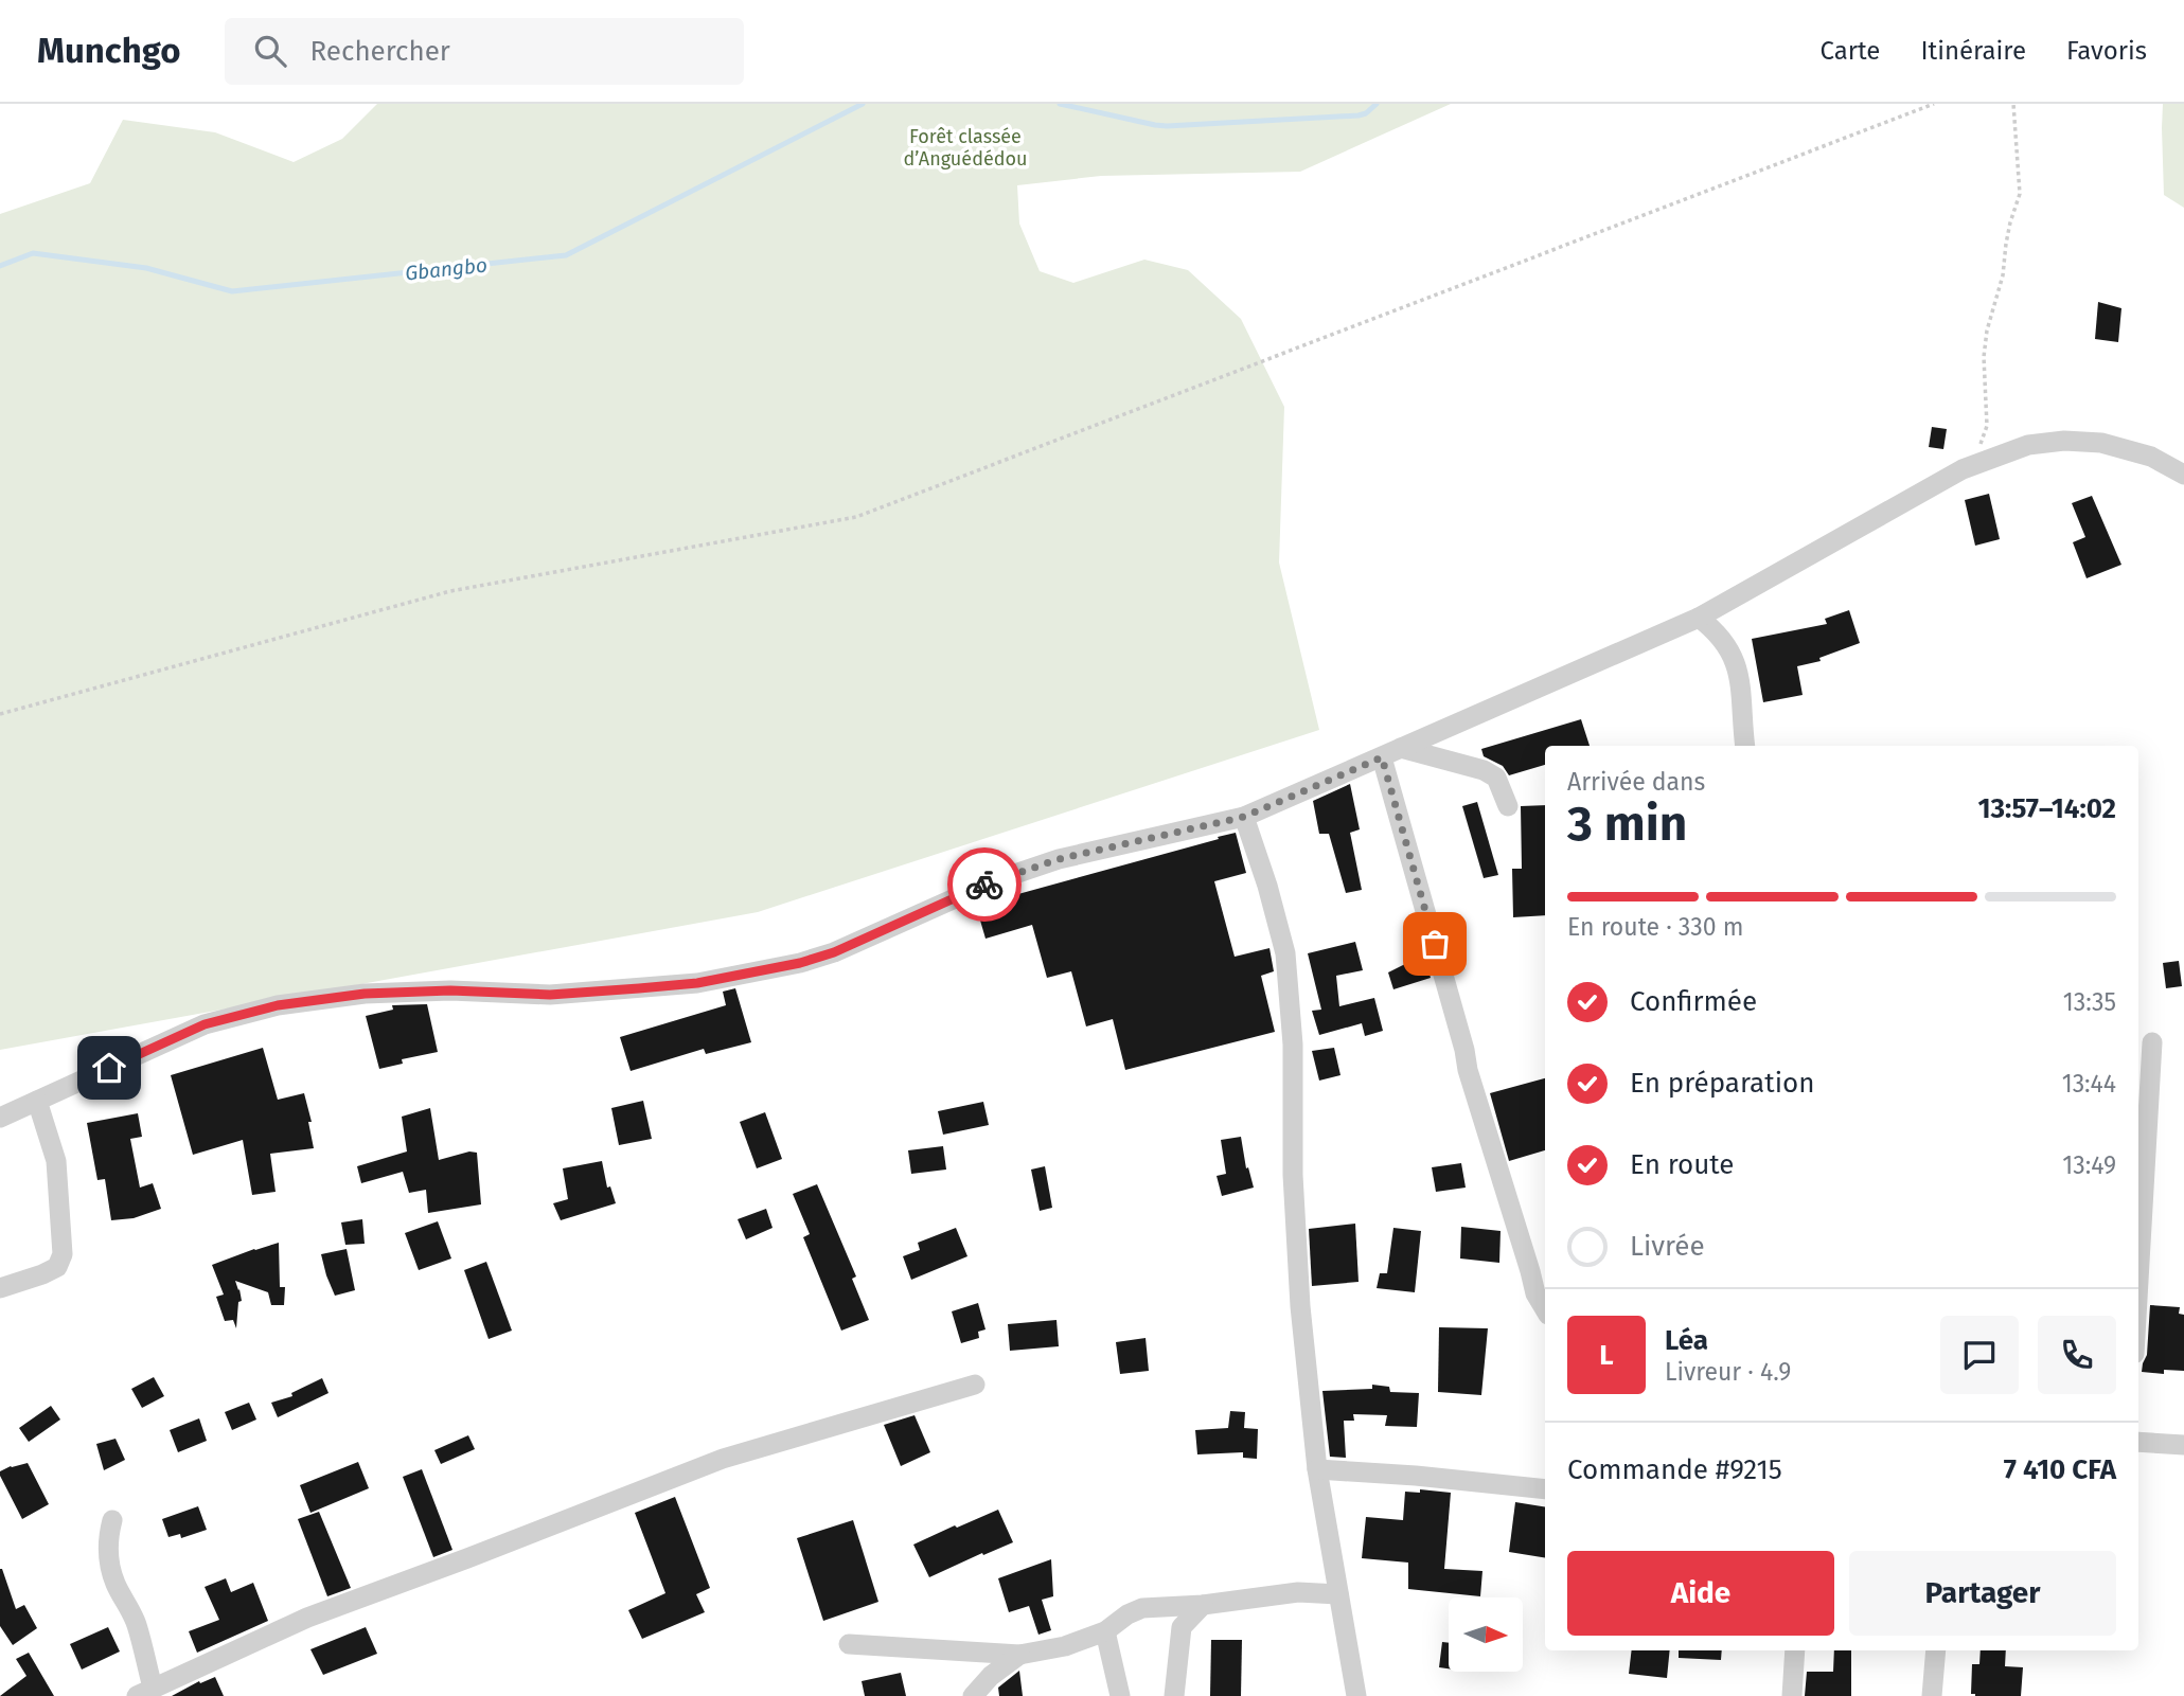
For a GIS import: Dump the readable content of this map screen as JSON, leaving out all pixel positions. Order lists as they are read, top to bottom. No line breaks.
{"water":["Gbangbo"],"parks":["Forêt classée d’Anguédédou"],"north":"right","page":{"header":"Munchgo","search":"Rechercher","nav":["Carte","Itinéraire","Favoris"],"heading":["3 min","Arrivée dans","13:57–14:02"],"panel":["Léa","Livreur · 4.9","Commande #9215","7 410 CFA"],"bar":"En route · 330 m","list":[["Confirmée","13:35"],["En préparation","13:44"],["En route","13:49"],"Livrée"],"round":"L","buttons":["Aide","Partager"]}}
